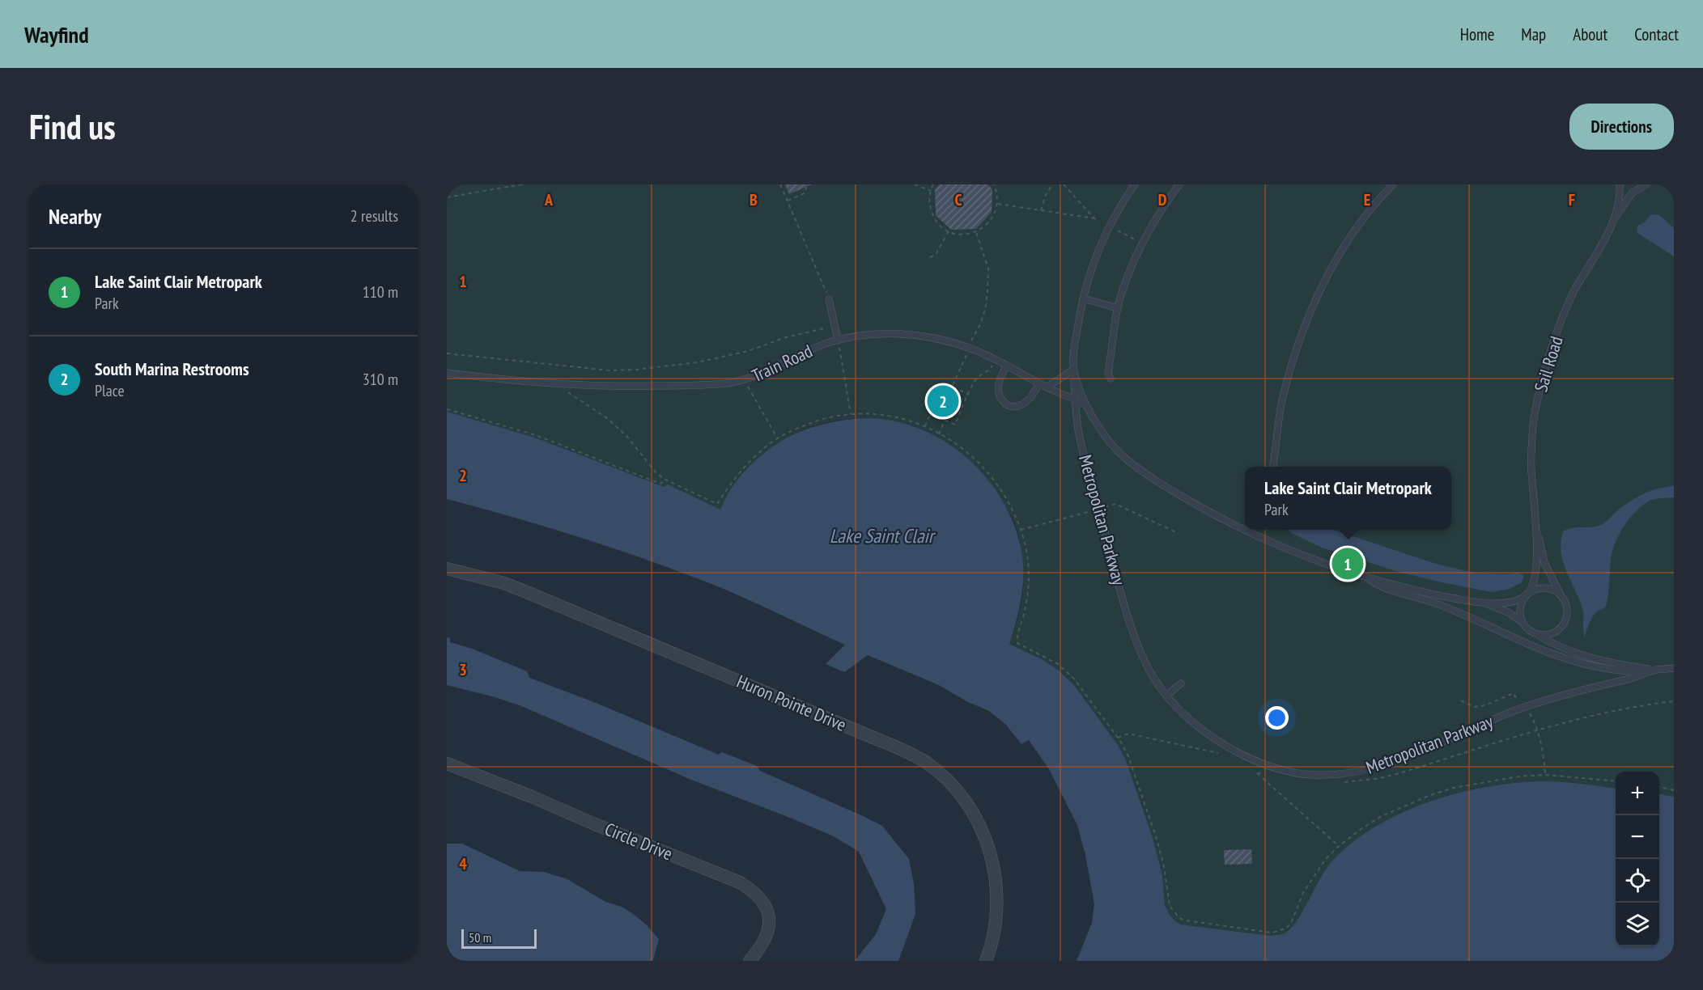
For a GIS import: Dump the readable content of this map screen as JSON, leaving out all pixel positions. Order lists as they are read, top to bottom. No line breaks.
{"streets":{"street":["Huron Pointe Drive","Circle Drive"],"lane":["Train Road","Sail Road","Metropolitan Parkway"]},"crossings":[["Train Road","Metropolitan Parkway"]],"water":["Lake Saint Clair"],"scale_bar":"50 m","page":{"header":"Wayfind","nav":["Home","Map","About","Contact"],"buttons":"Directions","title":"Find us","heading":["Nearby","2 results"],"list":[{"mark":"1","name":"Lake Saint Clair Metropark","note":"Park","value":"110 m"},{"mark":"2","name":"South Marina Restrooms","note":"Place","value":"310 m"}],"pins":["2","1"],"popup":["Lake Saint Clair Metropark","Park"],"map_buttons":["+","−"],"scale":"50 m"},"grid":{"columns":["A","B","C","D","E","F"],"rows":["1","2","3","4"]}}
